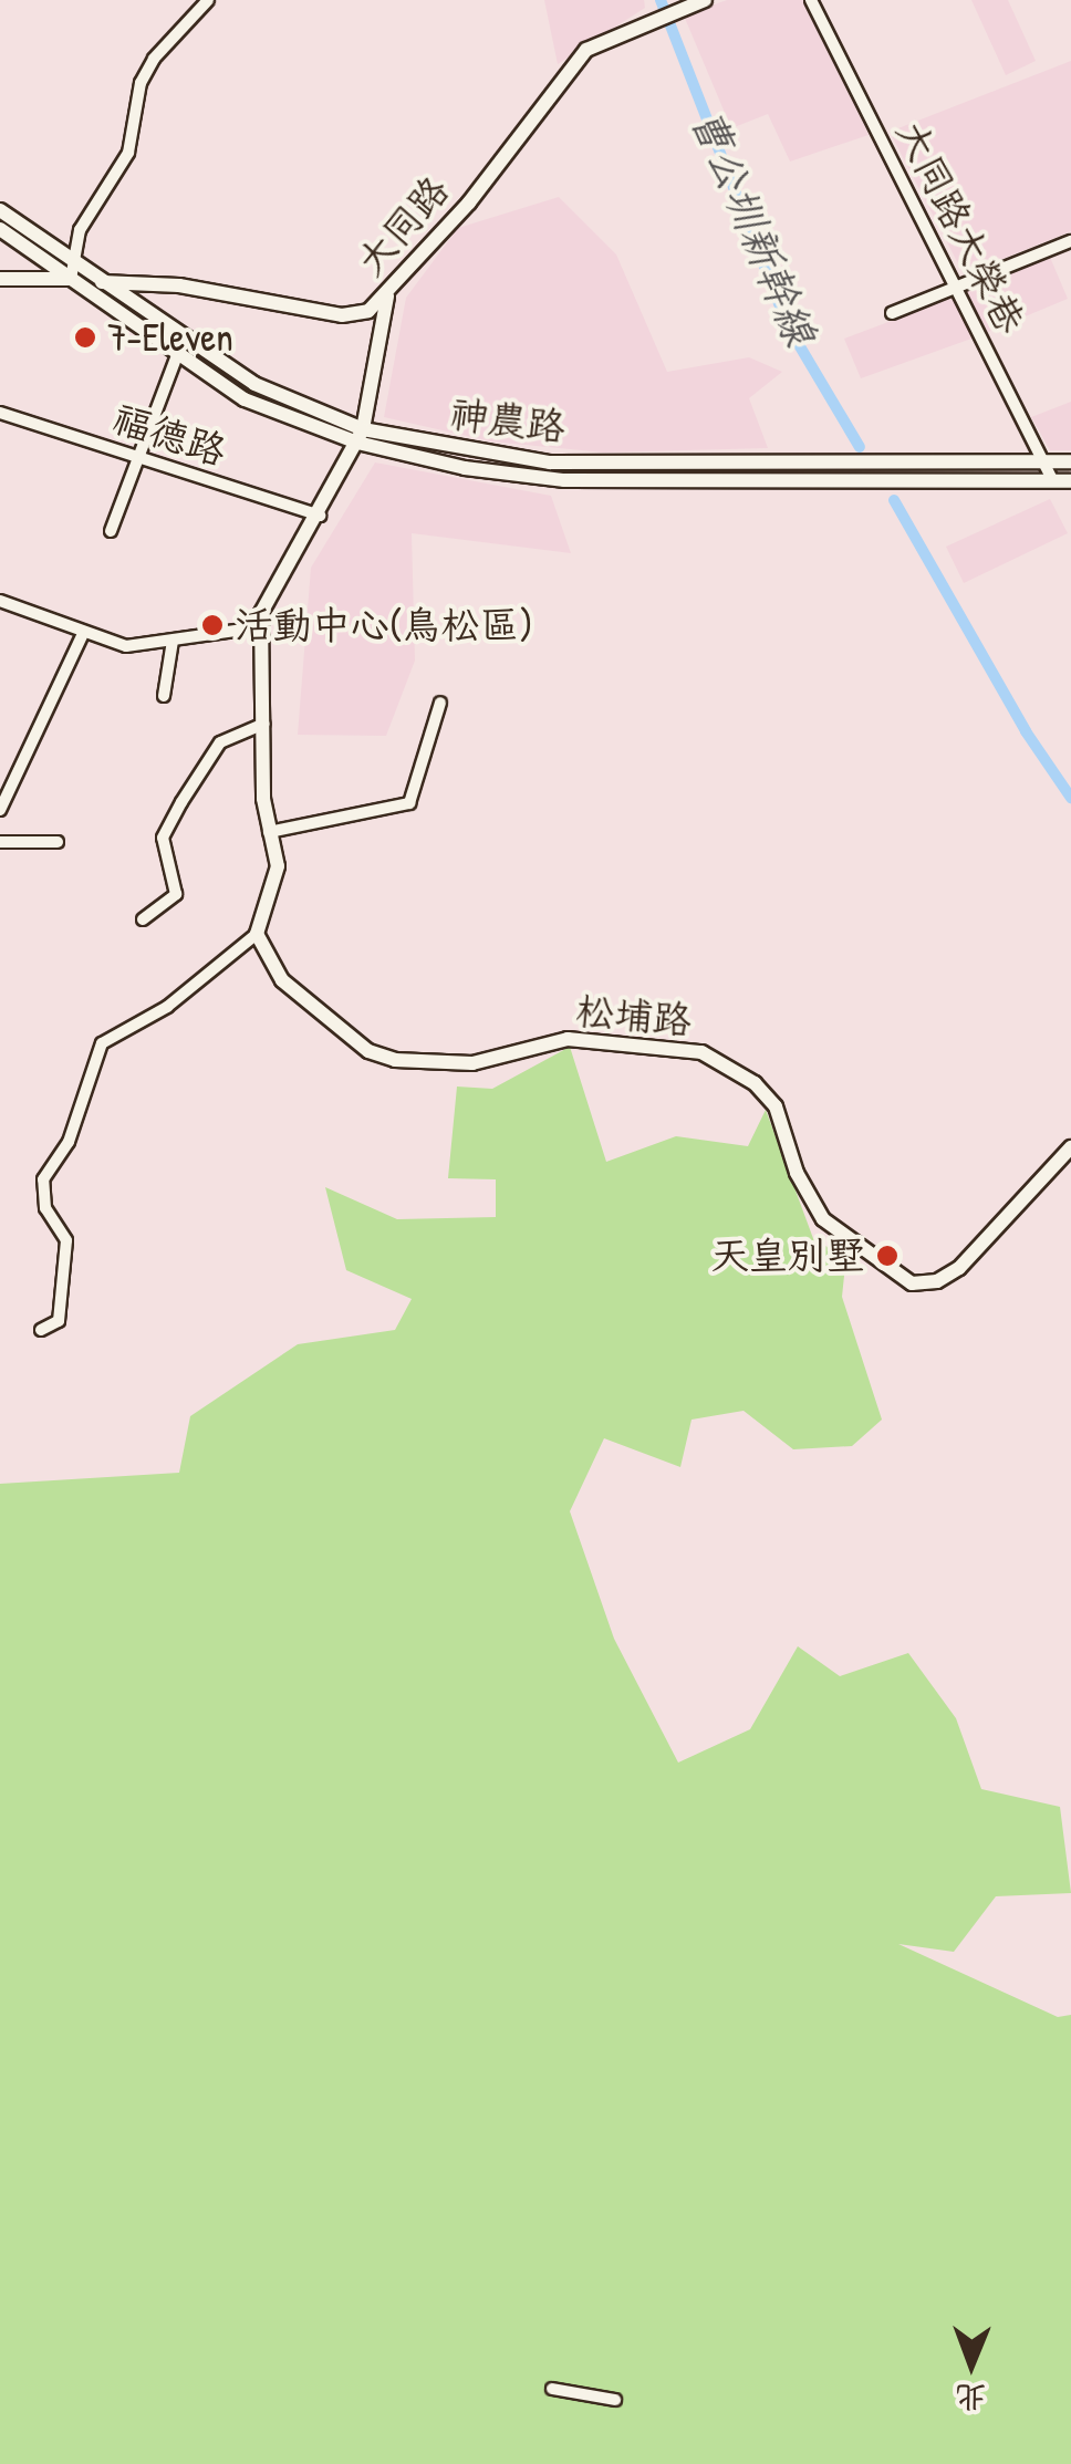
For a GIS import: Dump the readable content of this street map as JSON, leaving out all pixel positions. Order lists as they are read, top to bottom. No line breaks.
{"streets":{"street":["大同路","大同路大榮巷","神農路","福德路","松埔路"]},"crossings":[["大同路","神農路"],["大同路大榮巷","神農路"]],"water":["曹公圳新幹線"],"places":["7-Eleven","活動中心(鳥松區)","天皇別墅"],"north":"bottom"}
